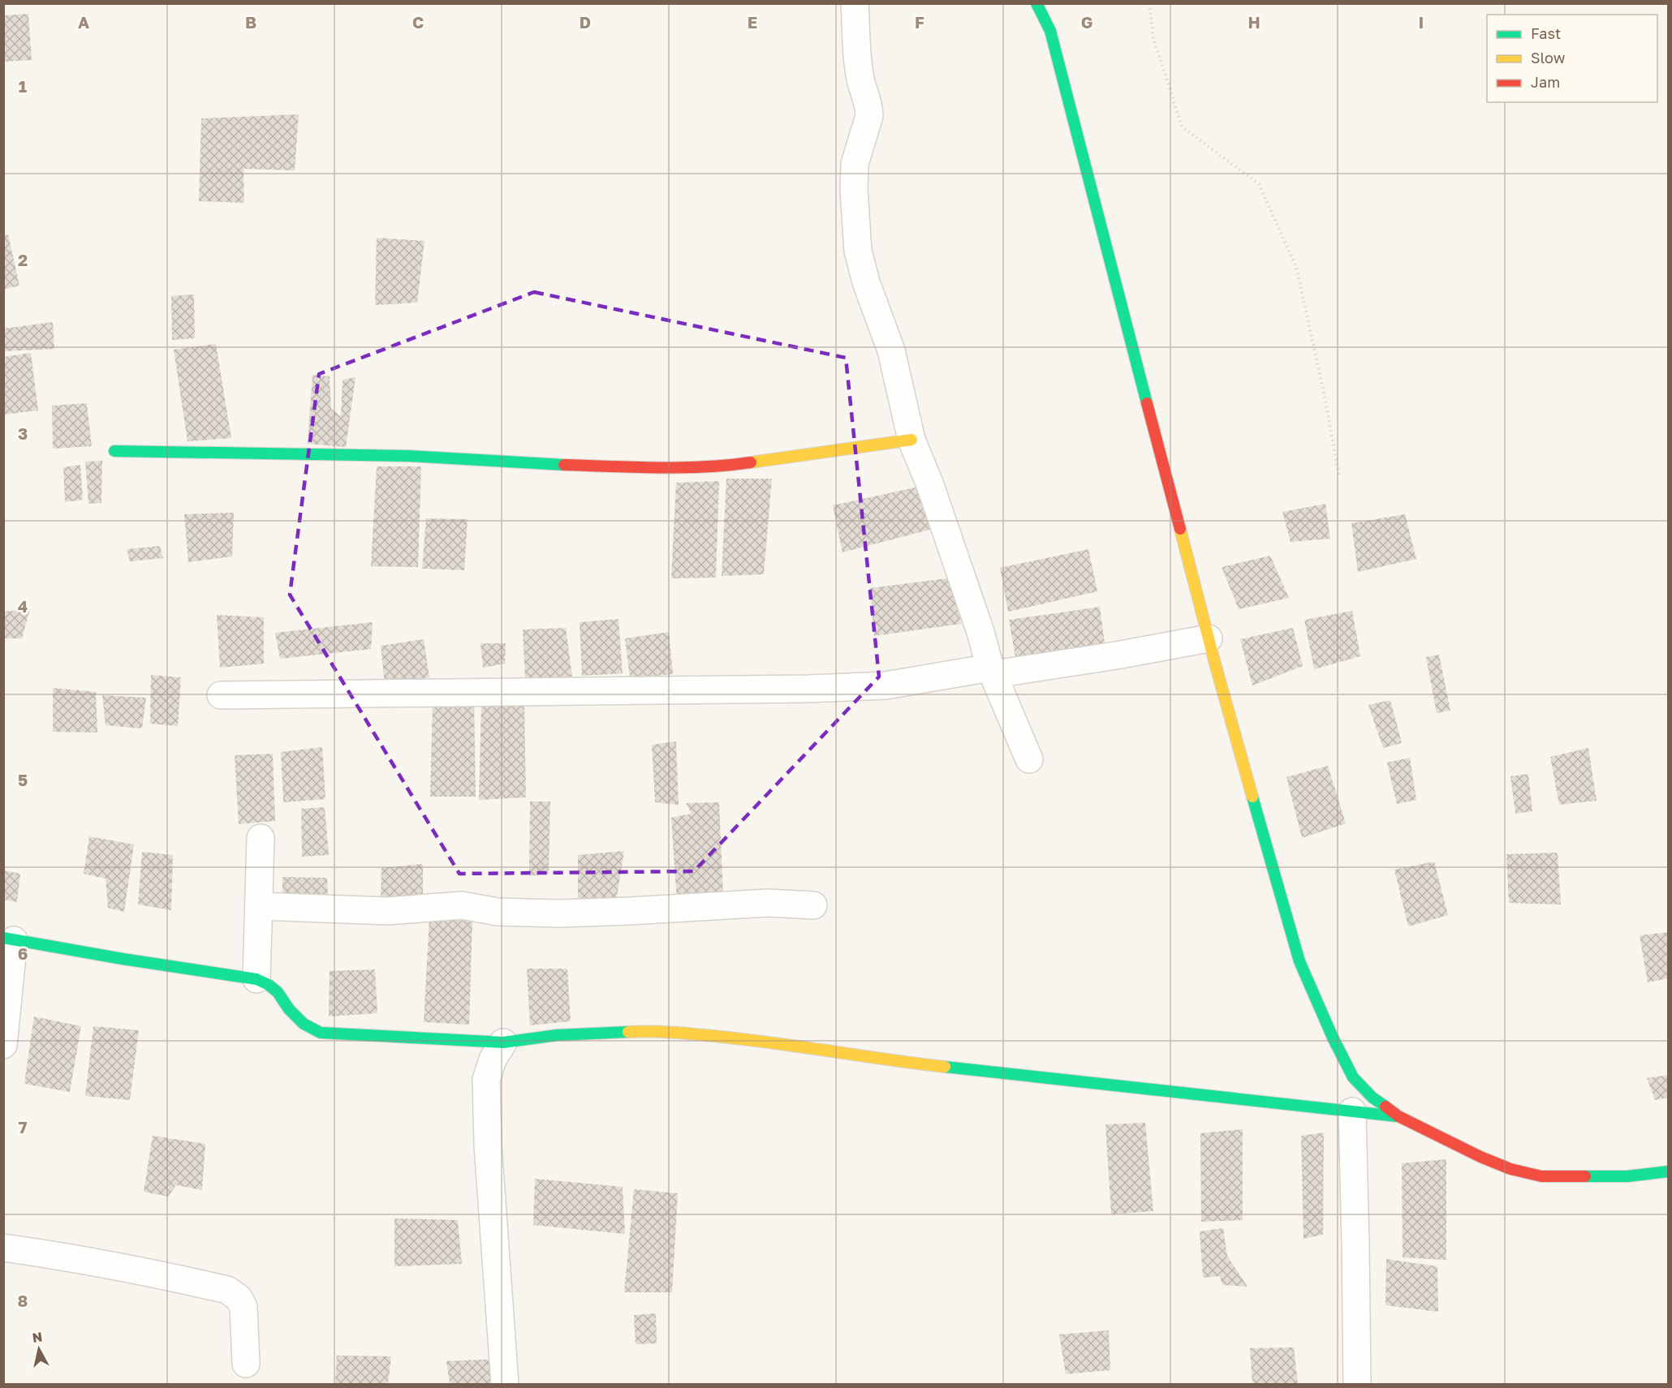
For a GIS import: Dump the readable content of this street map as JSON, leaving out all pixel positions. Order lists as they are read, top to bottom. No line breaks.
{"legend":["Fast","Slow","Jam"],"north":"top","grid":{"columns":["A","B","C","D","E","F","G","H","I"],"rows":["1","2","3","4","5","6","7","8"]}}
